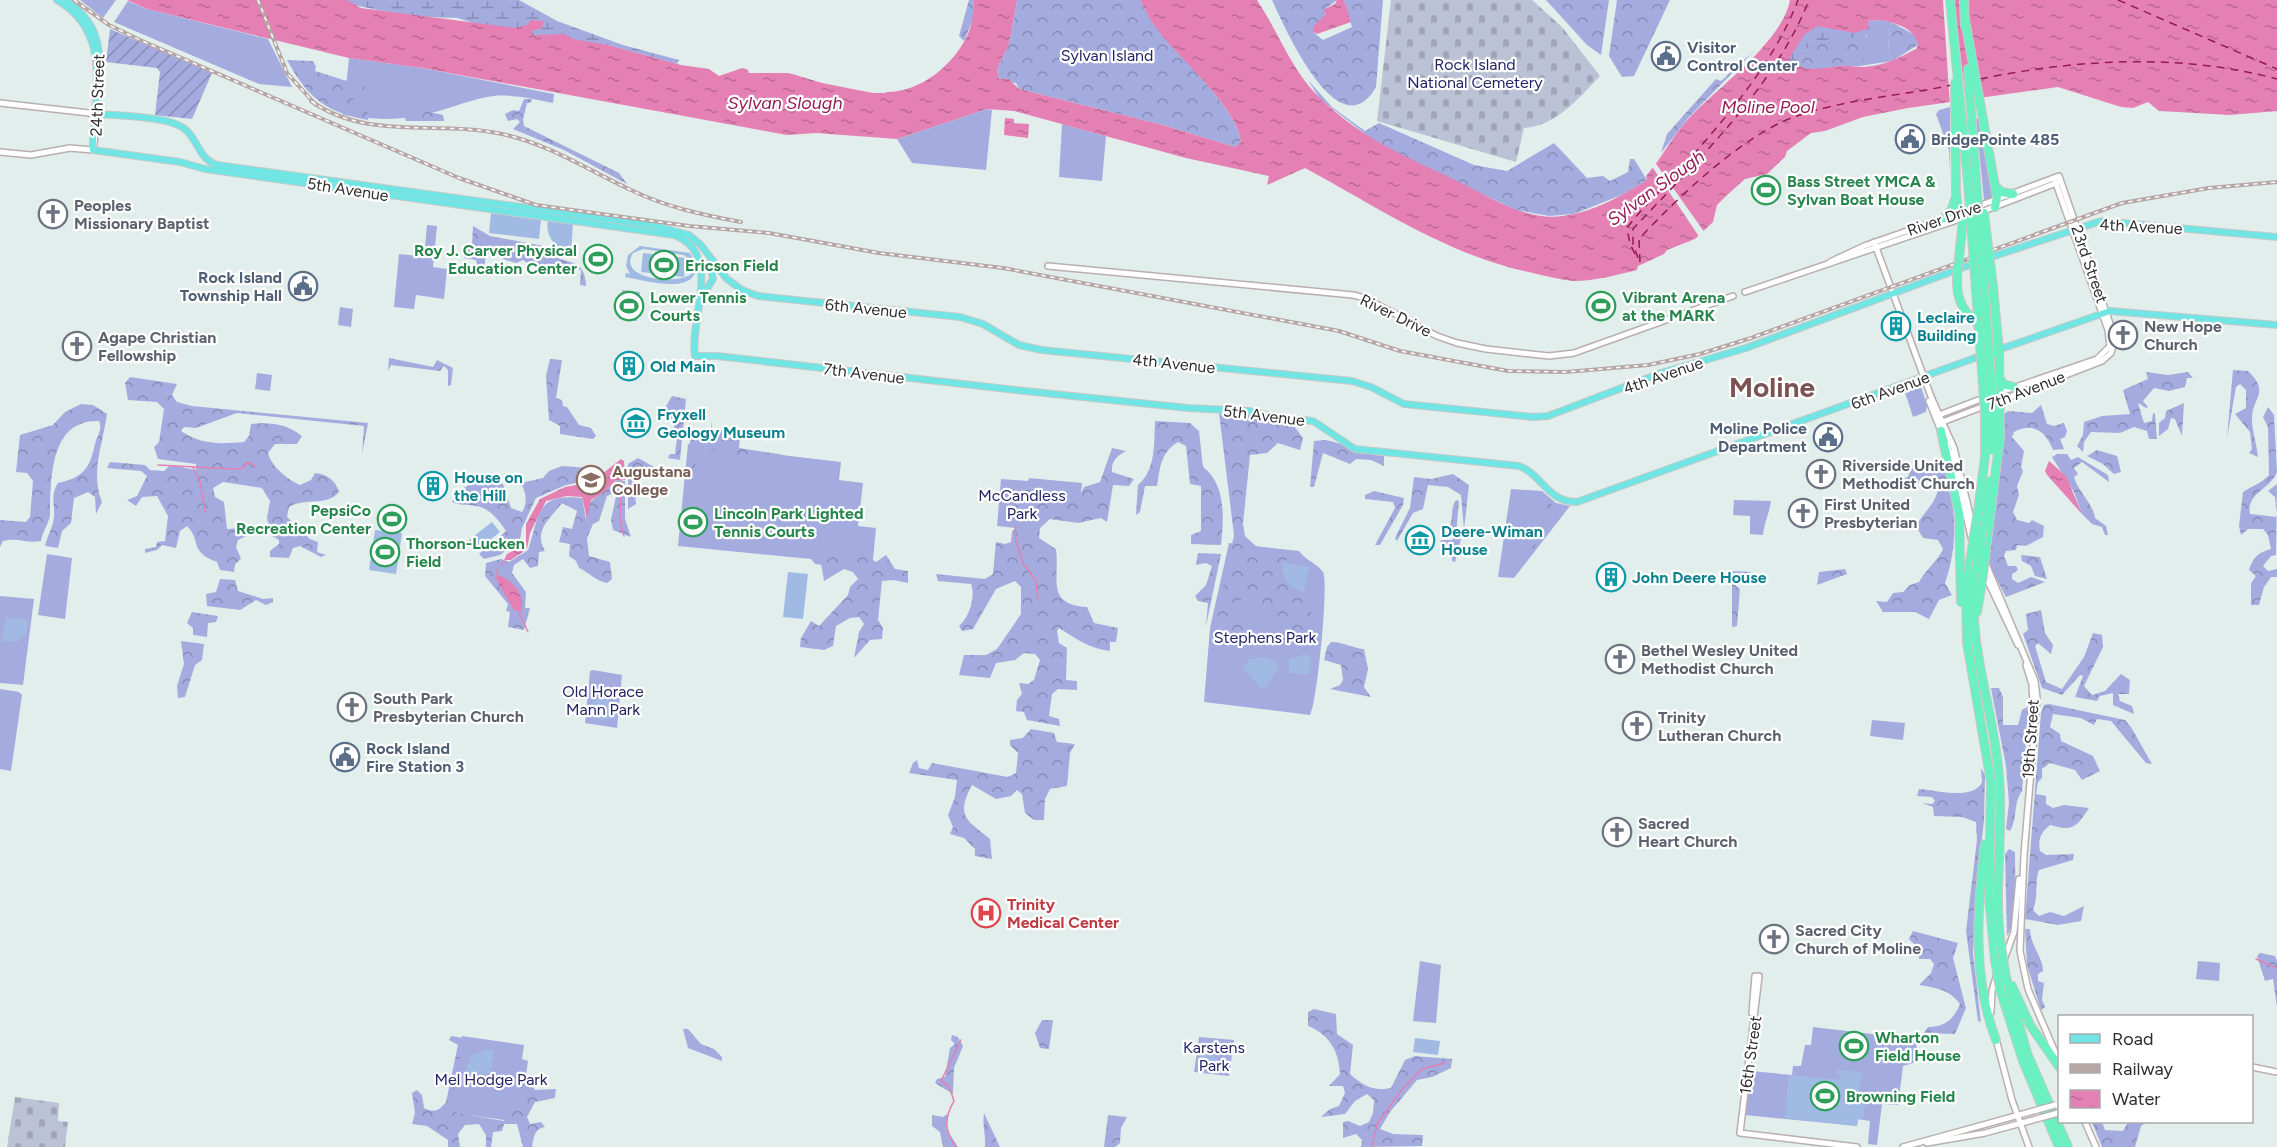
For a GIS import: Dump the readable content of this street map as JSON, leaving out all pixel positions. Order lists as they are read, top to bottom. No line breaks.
{"streets":{"main road":["24th Street","5th Avenue","River Drive","4th Avenue","23rd Street","6th Avenue","7th Avenue","19th Street","16th Street"]},"crossings":[["24th Street","5th Avenue"],["5th Avenue","6th Avenue"],["5th Avenue","7th Avenue"],["River Drive","23rd Street"],["River Drive","19th Street"],["4th Avenue","23rd Street"],["4th Avenue","6th Avenue"],["4th Avenue","19th Street"],["23rd Street","6th Avenue"],["23rd Street","7th Avenue"],["6th Avenue","19th Street"],["7th Avenue","19th Street"]],"districts":["Moline"],"water":["Sylvan Slough","Moline Pool"],"parks":["Sylvan Island","Rock Island National Cemetery","McCandless Park","Stephens Park","Old Horace Mann Park","Karstens Park","Mel Hodge Park"],"places":{"public building":["Visitor Control Center","BridgePointe 485","Rock Island Township Hall","Moline Police Department","Rock Island Fire Station 3"],"sports":["Bass Street YMCA & Sylvan Boat House","Roy J. Carver Physical Education Center","Ericson Field","Lower Tennis Courts","Vibrant Arena at the MARK","PepsiCo Recreation Center","Lincoln Park Lighted Tennis Courts","Thorson-Lucken Field","Wharton Field House","Browning Field"],"church":["Peoples Missionary Baptist","New Hope Church","Agape Christian Fellowship","Riverside United Methodist Church","First United Presbyterian","Bethel Wesley United Methodist Church","South Park Presbyterian Church","Trinity Lutheran Church","Sacred Heart Church","Sacred City Church of Moline"],"building":["Leclaire Building","Old Main","House on the Hill","John Deere House"],"museum":["Fryxell Geology Museum","Deere-Wiman House"],"school or university":["Augustana College"],"hospital":["Trinity Medical Center"]},"legend":["Road","Railway","Water"]}
